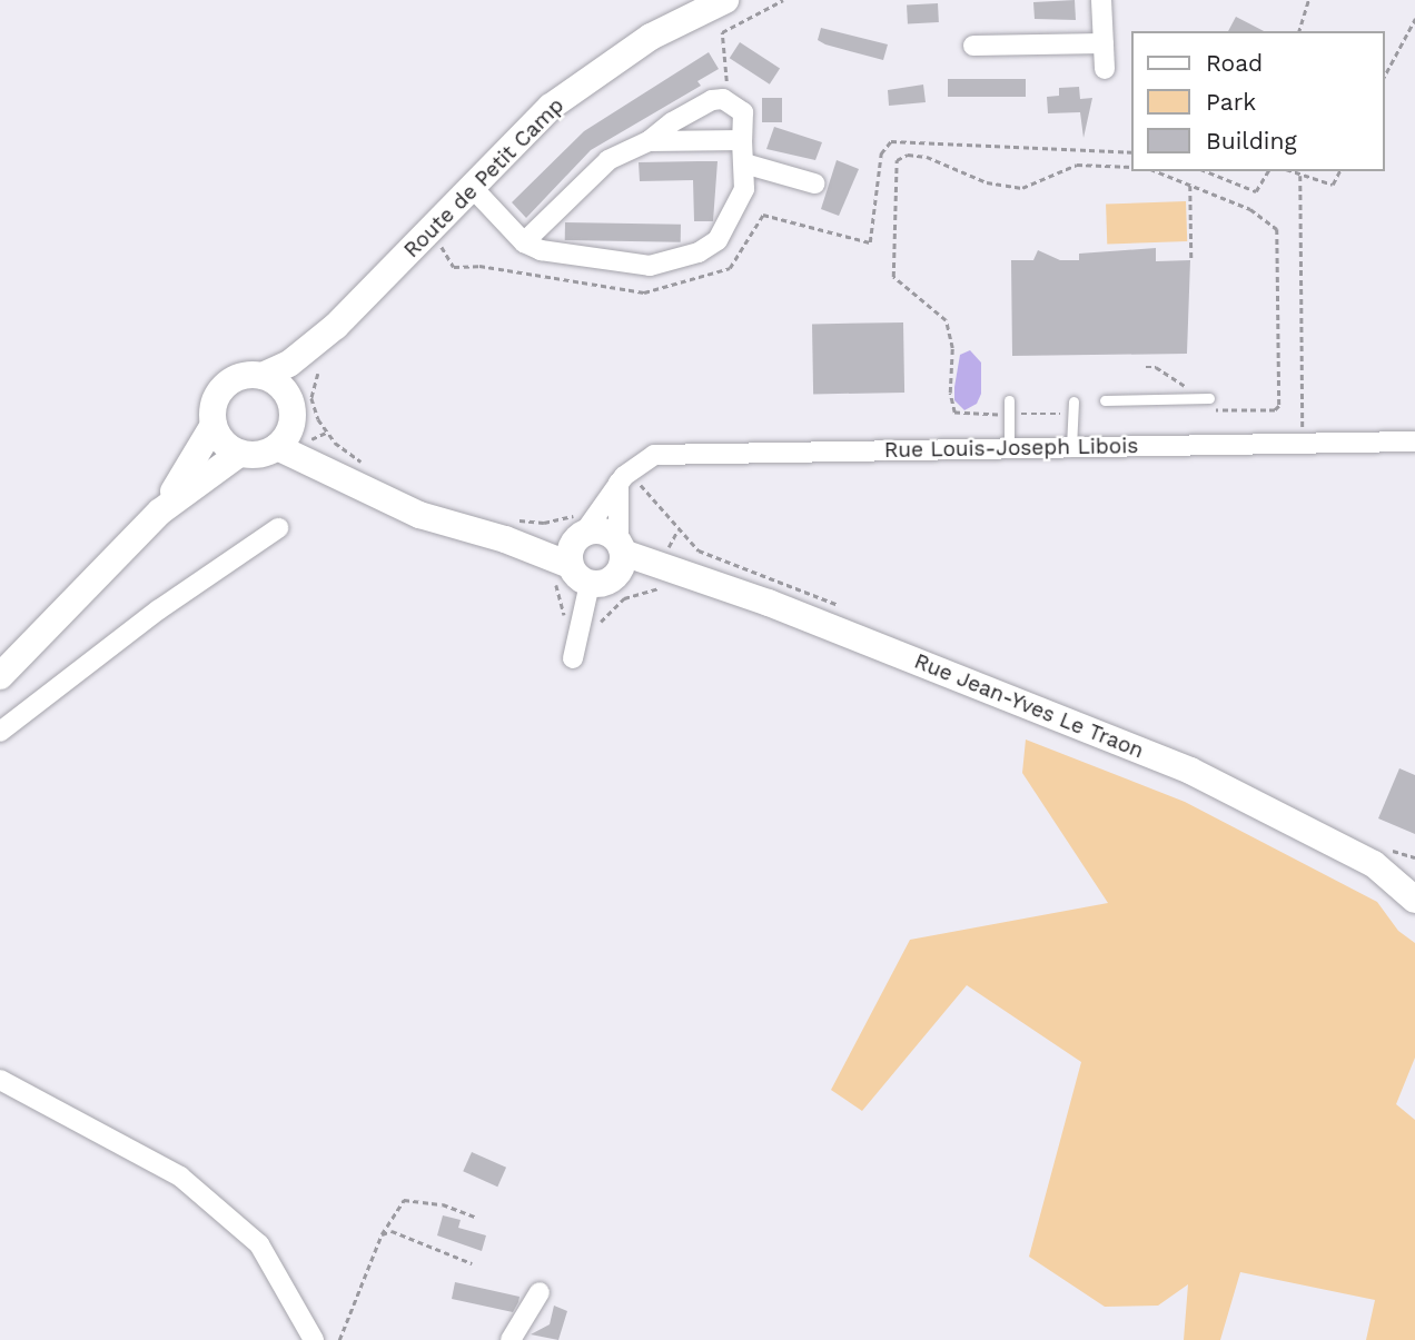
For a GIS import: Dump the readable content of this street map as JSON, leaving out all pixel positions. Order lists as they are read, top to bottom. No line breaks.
{"streets":{"main road":["Route de Petit Camp","Rue Jean-Yves Le Traon"],"street":["Rue Louis-Joseph Libois"]},"legend":["Road","Park","Building"]}
